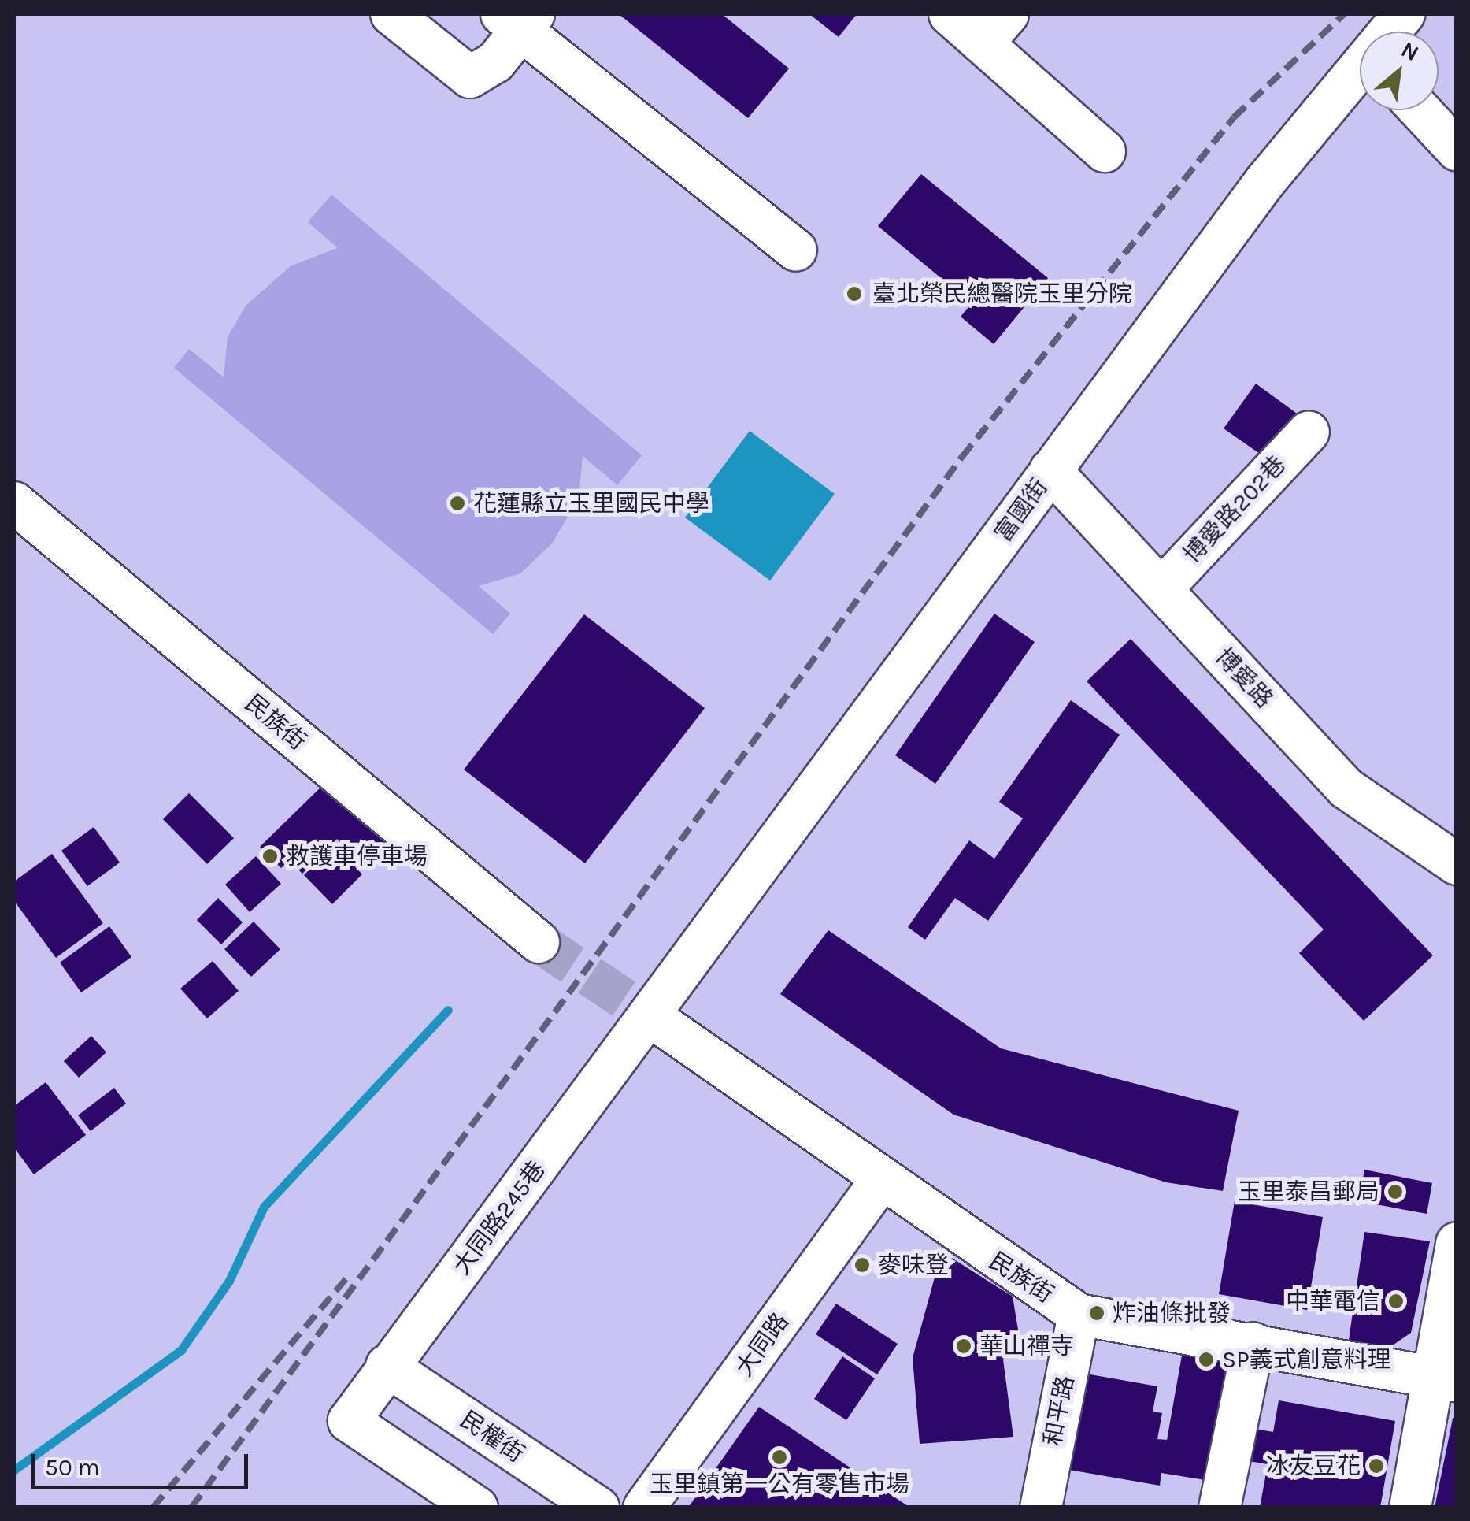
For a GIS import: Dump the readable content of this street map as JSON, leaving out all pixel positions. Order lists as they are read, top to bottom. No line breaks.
{"streets":{"street":["博愛路202巷","富國街","博愛路","民族街","大同路245巷","大同路","和平路","民權街"]},"crossings":[["博愛路202巷","博愛路"],["富國街","博愛路"],["富國街","民族街"],["富國街","大同路245巷"],["民族街","大同路245巷"],["民族街","大同路"],["民族街","和平路"],["大同路245巷","民權街"]],"places":["臺北榮民總醫院玉里分院","花蓮縣立玉里國民中學","救護車停車場","玉里泰昌郵局","麥味登","中華電信","炸油條批發","華山禪寺","SP義式創意料理","玉里鎮第一公有零售市場","冰友豆花"],"scale_bar":"50 m","north":"top right"}
